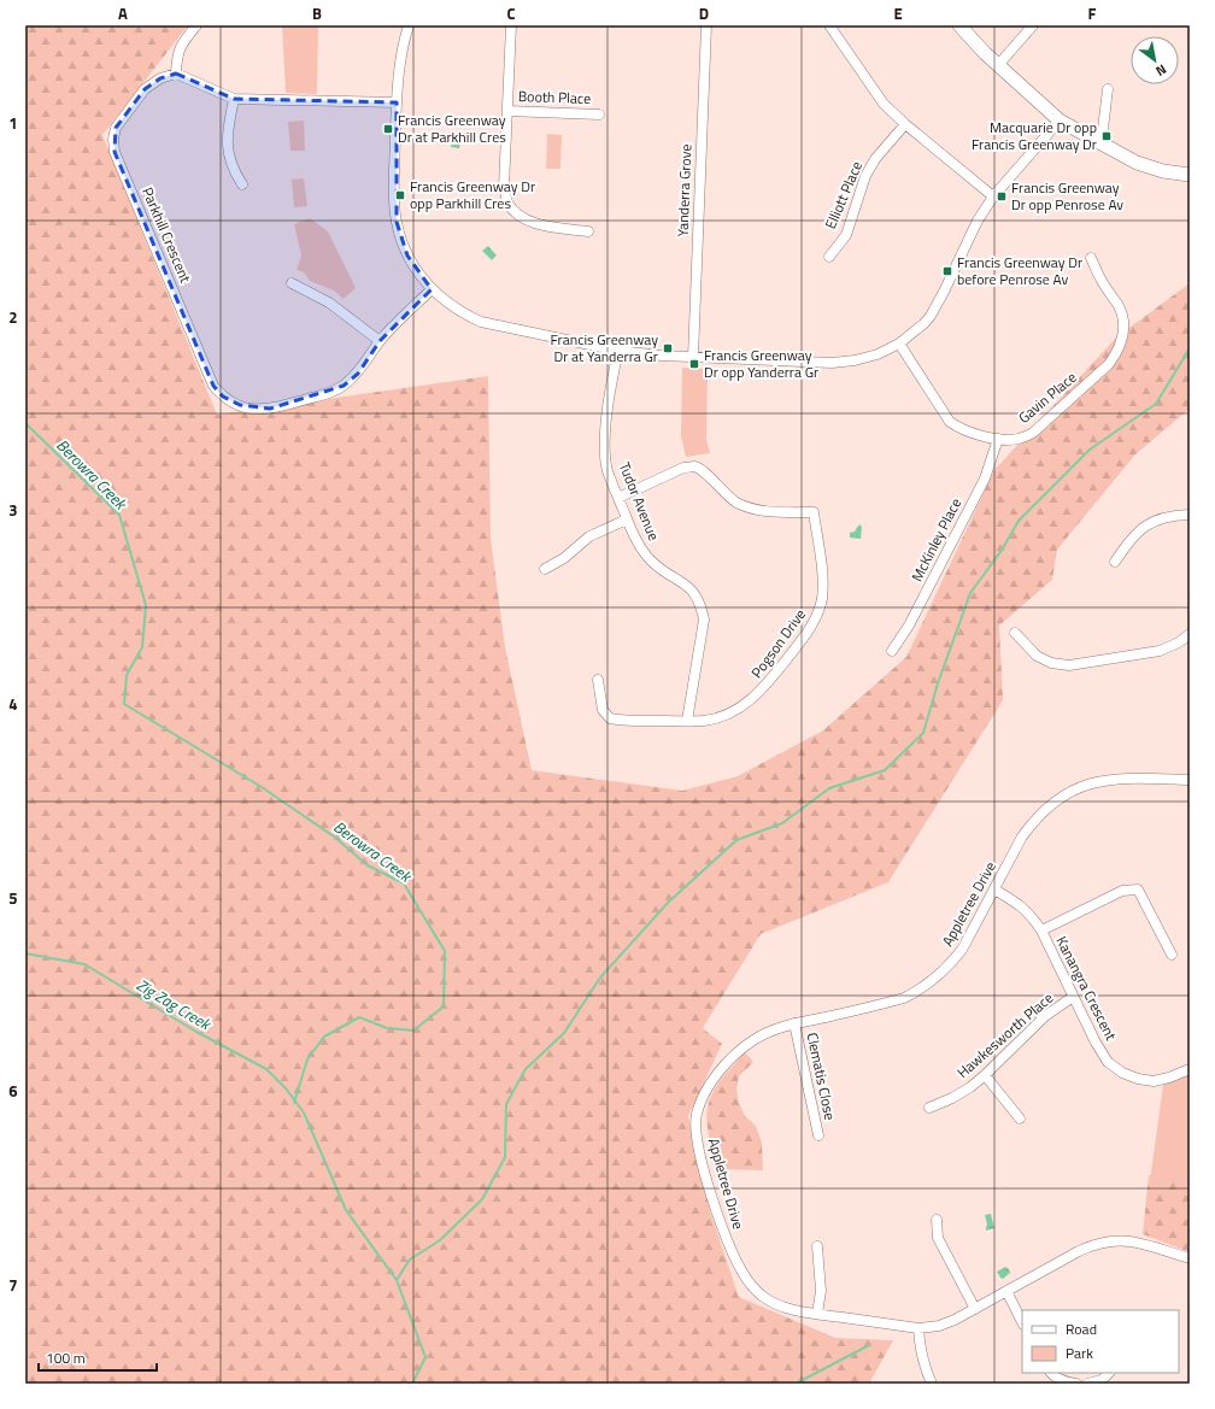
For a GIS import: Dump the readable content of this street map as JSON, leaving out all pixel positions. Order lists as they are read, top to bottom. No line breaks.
{"streets":{"street":["Booth Place","Yanderra Grove","Elliott Place","Parkhill Crescent","Gavin Place","Tudor Avenue","McKinley Place","Pogson Drive","Appletree Drive","Kanangra Crescent","Hawkesworth Place","Clematis Close"]},"crossings":[["Gavin Place","McKinley Place"],["Tudor Avenue","Pogson Drive"],["Appletree Drive","Kanangra Crescent"],["Appletree Drive","Clematis Close"],["Kanangra Crescent","Hawkesworth Place"]],"water":["Berowra Creek","Zig Zag Creek"],"places":{"transit":["Francis Greenway Dr at Parkhill Cres","Macquarie Dr opp Francis Greenway Dr","Francis Greenway Dr opp Parkhill Cres","Francis Greenway Dr opp Penrose Av","Francis Greenway Dr before Penrose Av","Francis Greenway Dr at Yanderra Gr","Francis Greenway Dr opp Yanderra Gr"]},"legend":["Road","Park"],"scale_bar":"100 m","north":"bottom right","grid":{"columns":["A","B","C","D","E","F"],"rows":["1","2","3","4","5","6","7"]}}
